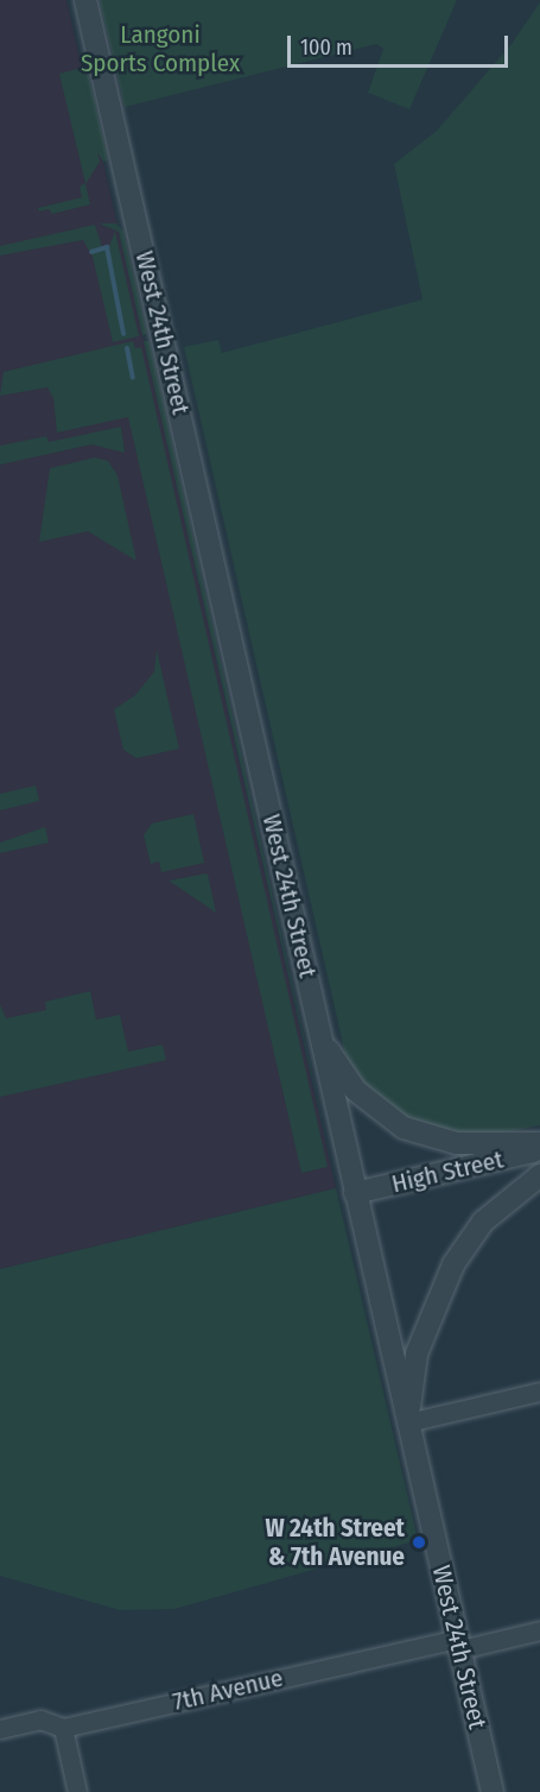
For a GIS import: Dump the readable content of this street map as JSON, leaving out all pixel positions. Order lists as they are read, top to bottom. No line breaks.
{"streets":{"street":["West 24th Street","High Street","7th Avenue"]},"crossings":[["West 24th Street","High Street"],["West 24th Street","7th Avenue"]],"parks":["Langoni Sports Complex"],"places":["W 24th Street & 7th Avenue"],"scale_bar":"100 m"}
